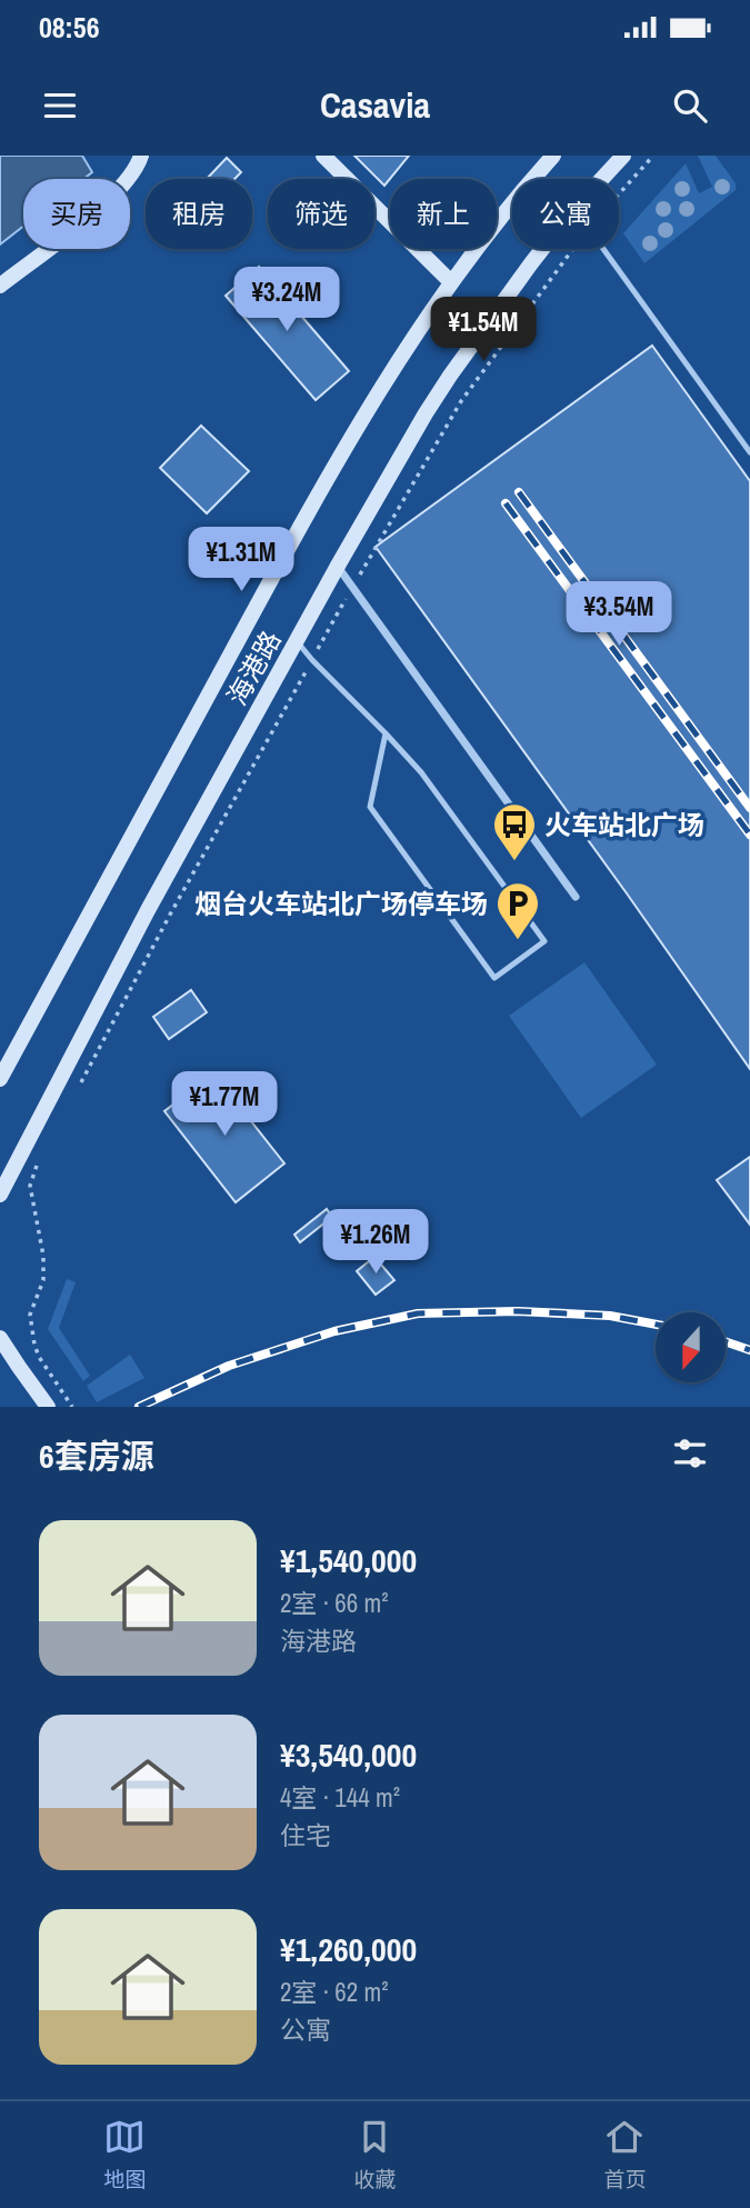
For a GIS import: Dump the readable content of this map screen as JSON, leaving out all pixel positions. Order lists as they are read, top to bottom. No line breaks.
{"streets":{"main road":["海港路"]},"places":{"bus stop":["火车站北广场"],"parking":["烟台火车站北广场停车场"]},"north":"bottom","page":{"status":"08:56","header":"Casavia","chip":["买房","租房","筛选","新上","公寓"],"price":["¥3.24M","¥1.54M","¥1.31M","¥3.54M","¥1.77M","¥1.26M"],"heading":"6套房源","list":[{"name":"¥1,540,000","note":"2室 · 66 m² · 海港路"},{"name":"¥3,540,000","note":"4室 · 144 m² · 住宅"},{"name":"¥1,260,000","note":"2室 · 62 m² · 公寓"}],"tabs":["地图","收藏","首页"]}}
